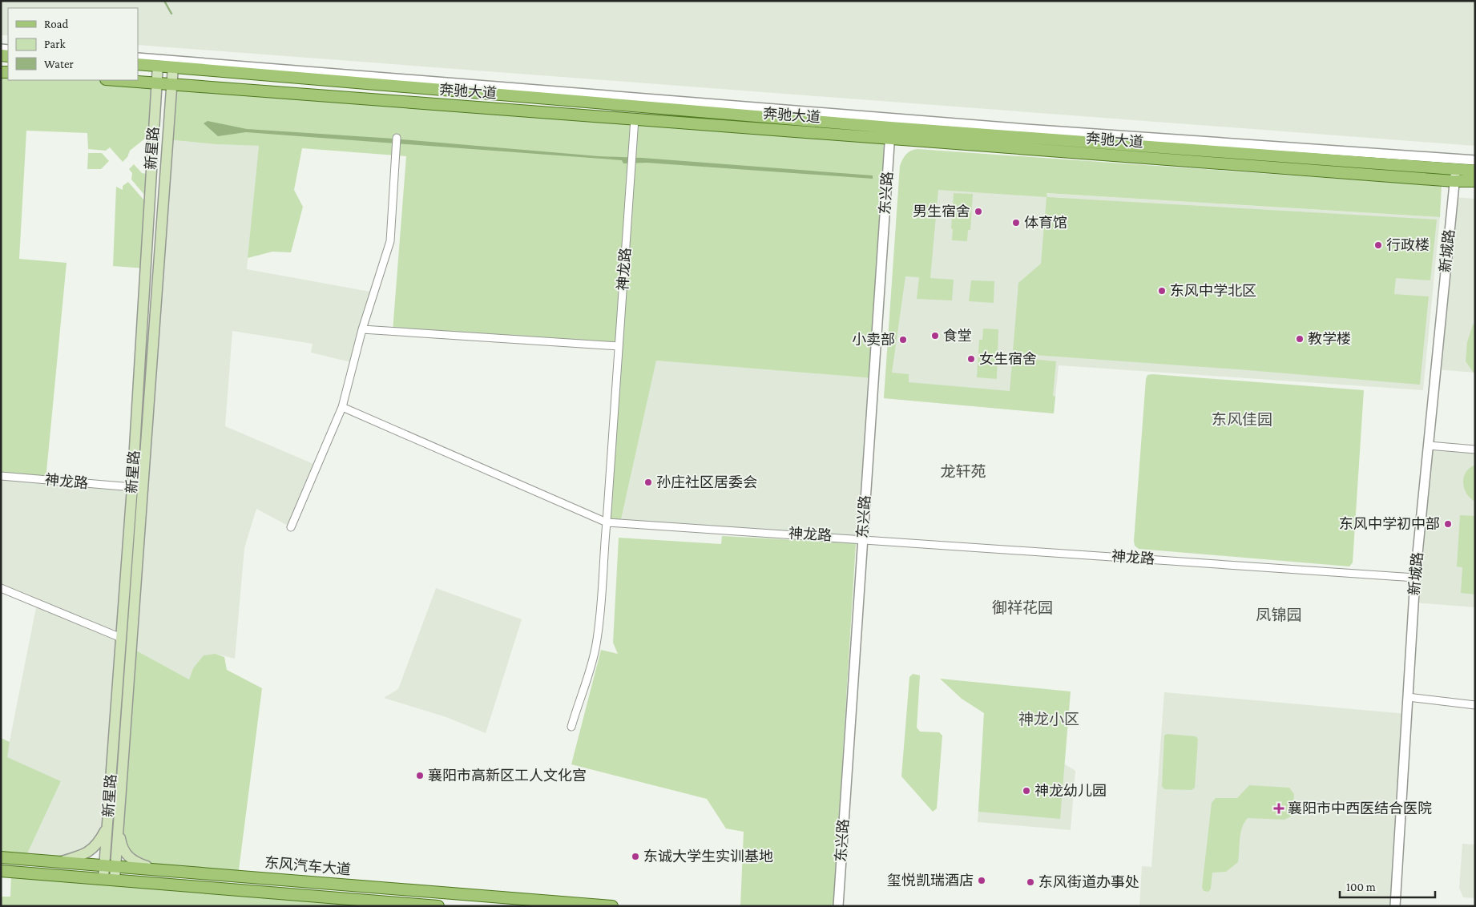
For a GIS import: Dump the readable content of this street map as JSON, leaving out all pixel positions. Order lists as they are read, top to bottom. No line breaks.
{"streets":{"main road":["奔驰大道","新星路","东风汽车大道"],"street":["东兴路","新城路","神龙路"]},"crossings":[["奔驰大道","新星路"],["奔驰大道","东兴路"],["奔驰大道","新城路"],["奔驰大道","神龙路"],["新星路","神龙路"],["新星路","东风汽车大道"],["东兴路","神龙路"],["新城路","神龙路"]],"districts":["东风佳园","龙轩苑","御祥花园","凤锦园","神龙小区"],"places":{"other":["男生宿舍","体育馆","行政楼","东风中学北区","食堂","教学楼","小卖部","女生宿舍","孙庄社区居委会","东风中学初中部","襄阳市高新区工人文化宫","神龙幼儿园","东诚大学生实训基地","玺悦凯瑞酒店","东风街道办事处"],"health":["襄阳市中西医结合医院"]},"legend":["Road","Park","Water"],"scale_bar":"100 m"}
